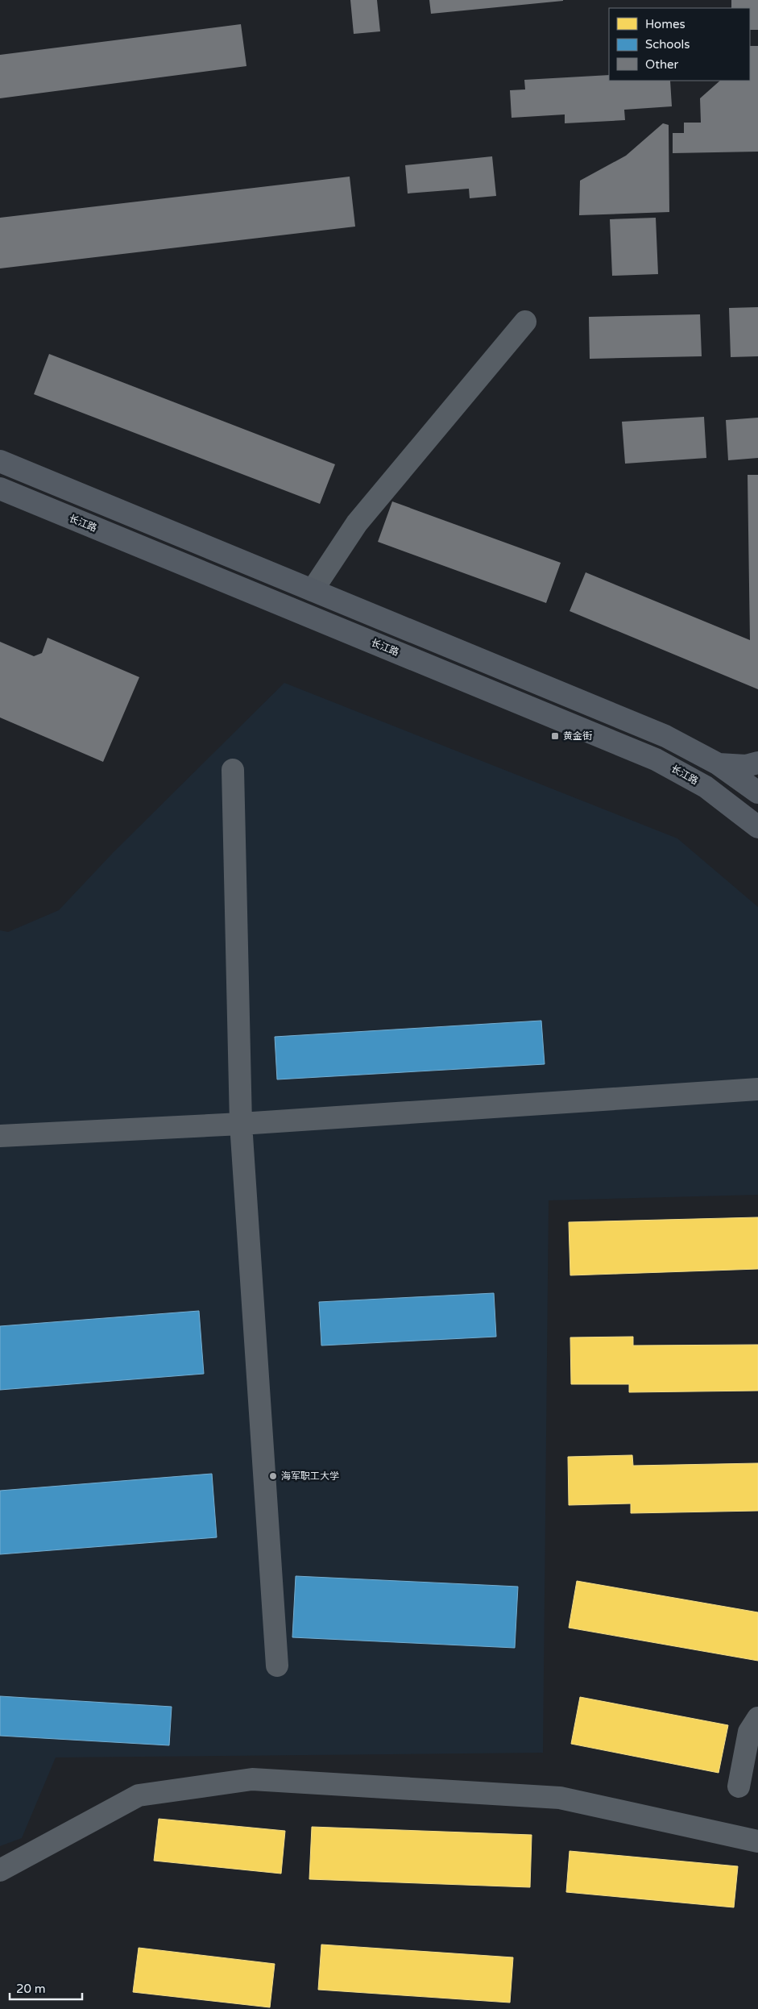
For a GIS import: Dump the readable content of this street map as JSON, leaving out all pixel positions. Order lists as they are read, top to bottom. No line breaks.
{"streets":{"highway":["长江路"]},"places":{"transit":["黄金街"],"other":["海军职工大学"]},"legend":["Homes","Schools","Other"],"scale_bar":"20 m"}
